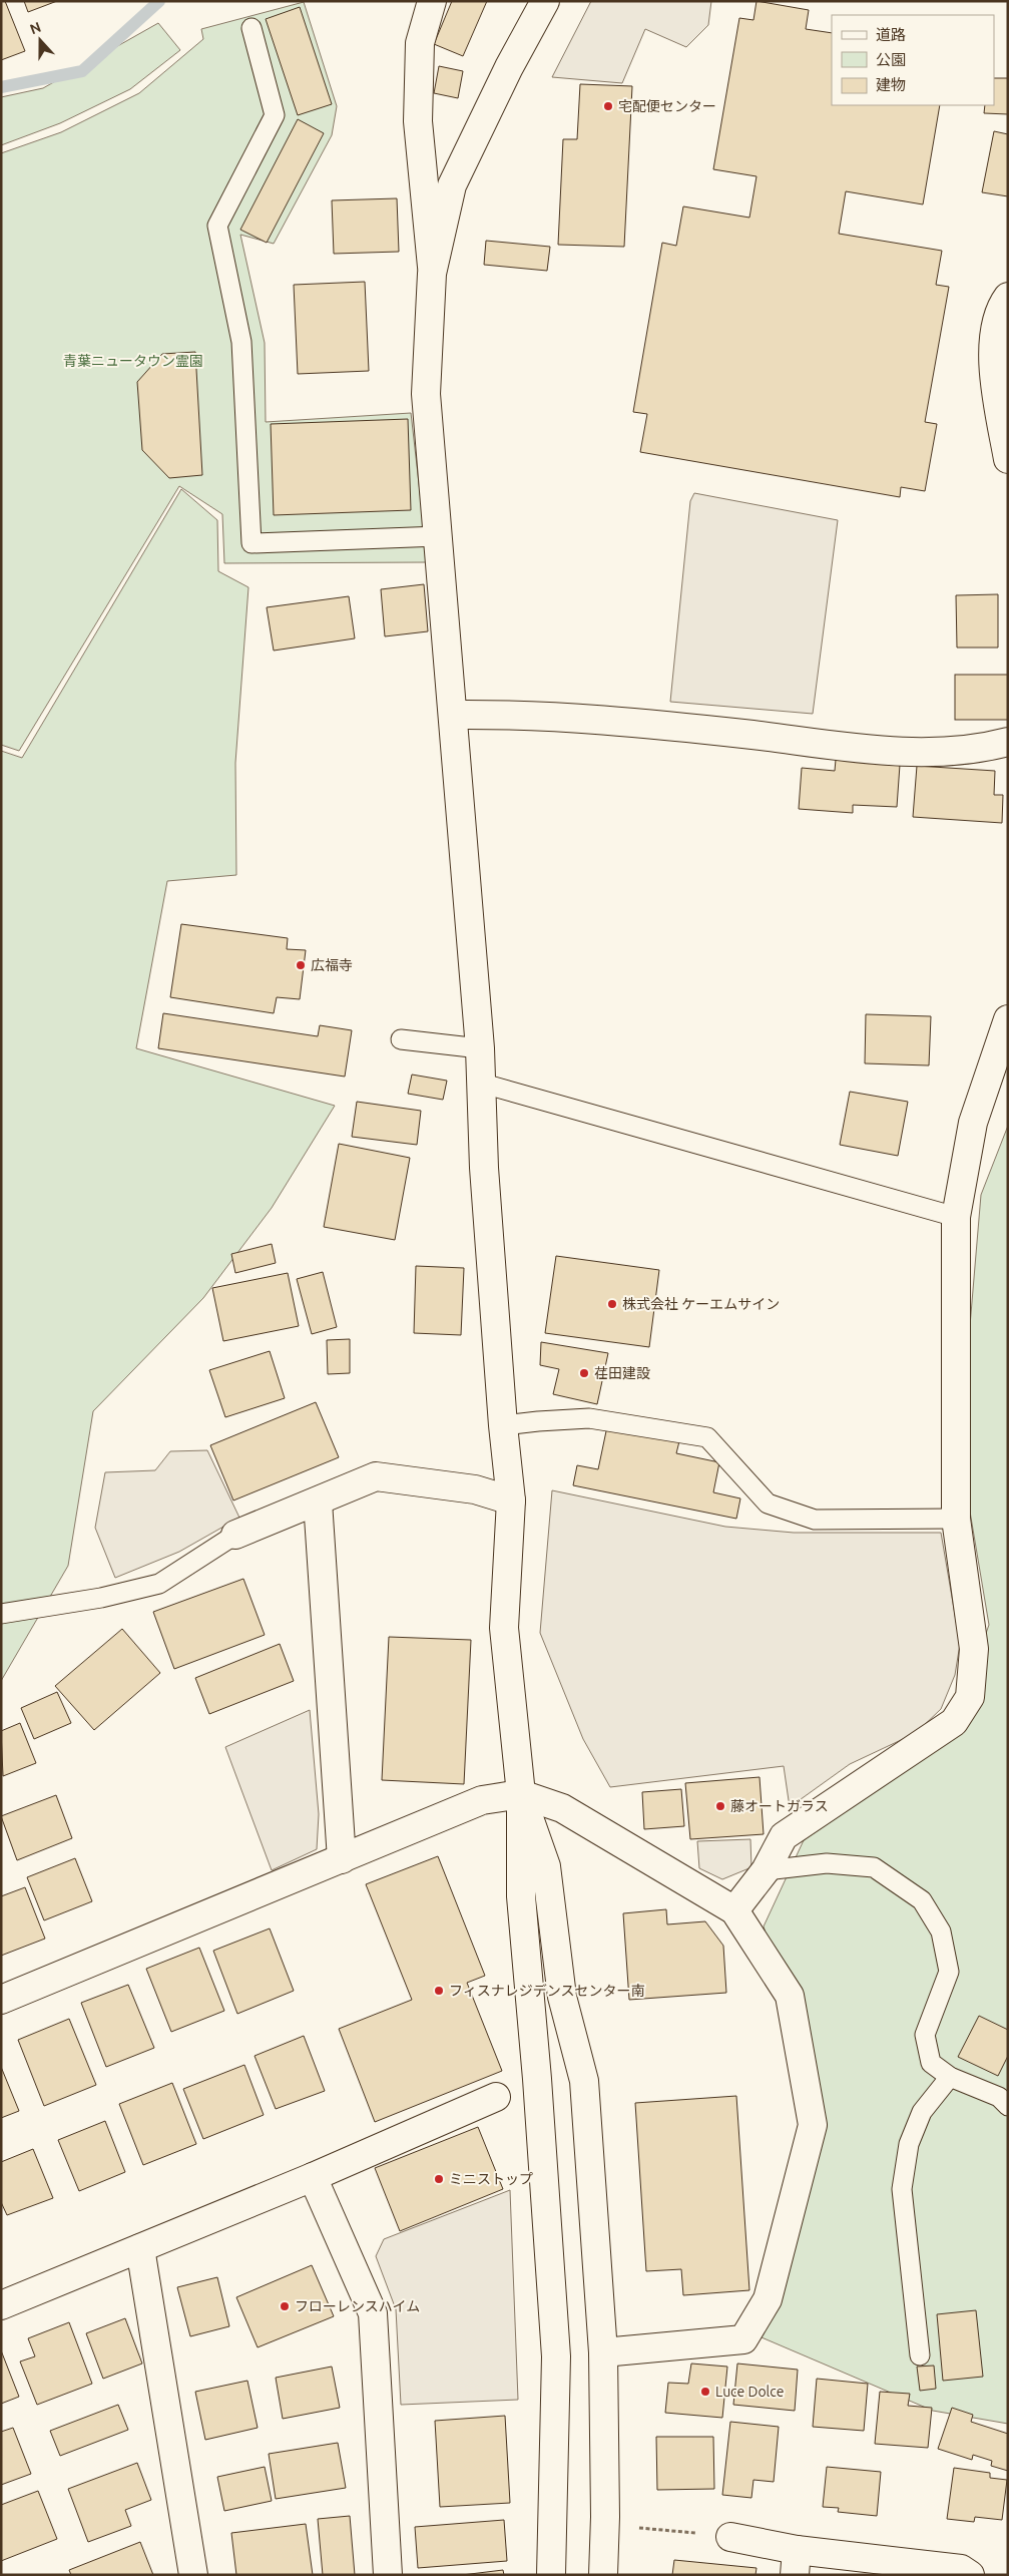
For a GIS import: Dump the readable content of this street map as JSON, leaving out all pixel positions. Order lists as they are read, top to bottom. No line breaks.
{"parks":["青葉ニュータウン霊園"],"places":["宅配便センター","広福寺","株式会社 ケーエムサイン","荏田建設","藤オートガラス","フィスナレジデンスセンター南","ミニストップ","フローレンスハイム","Luce Dolce"],"legend":["道路","公園","建物"],"north":"top"}
